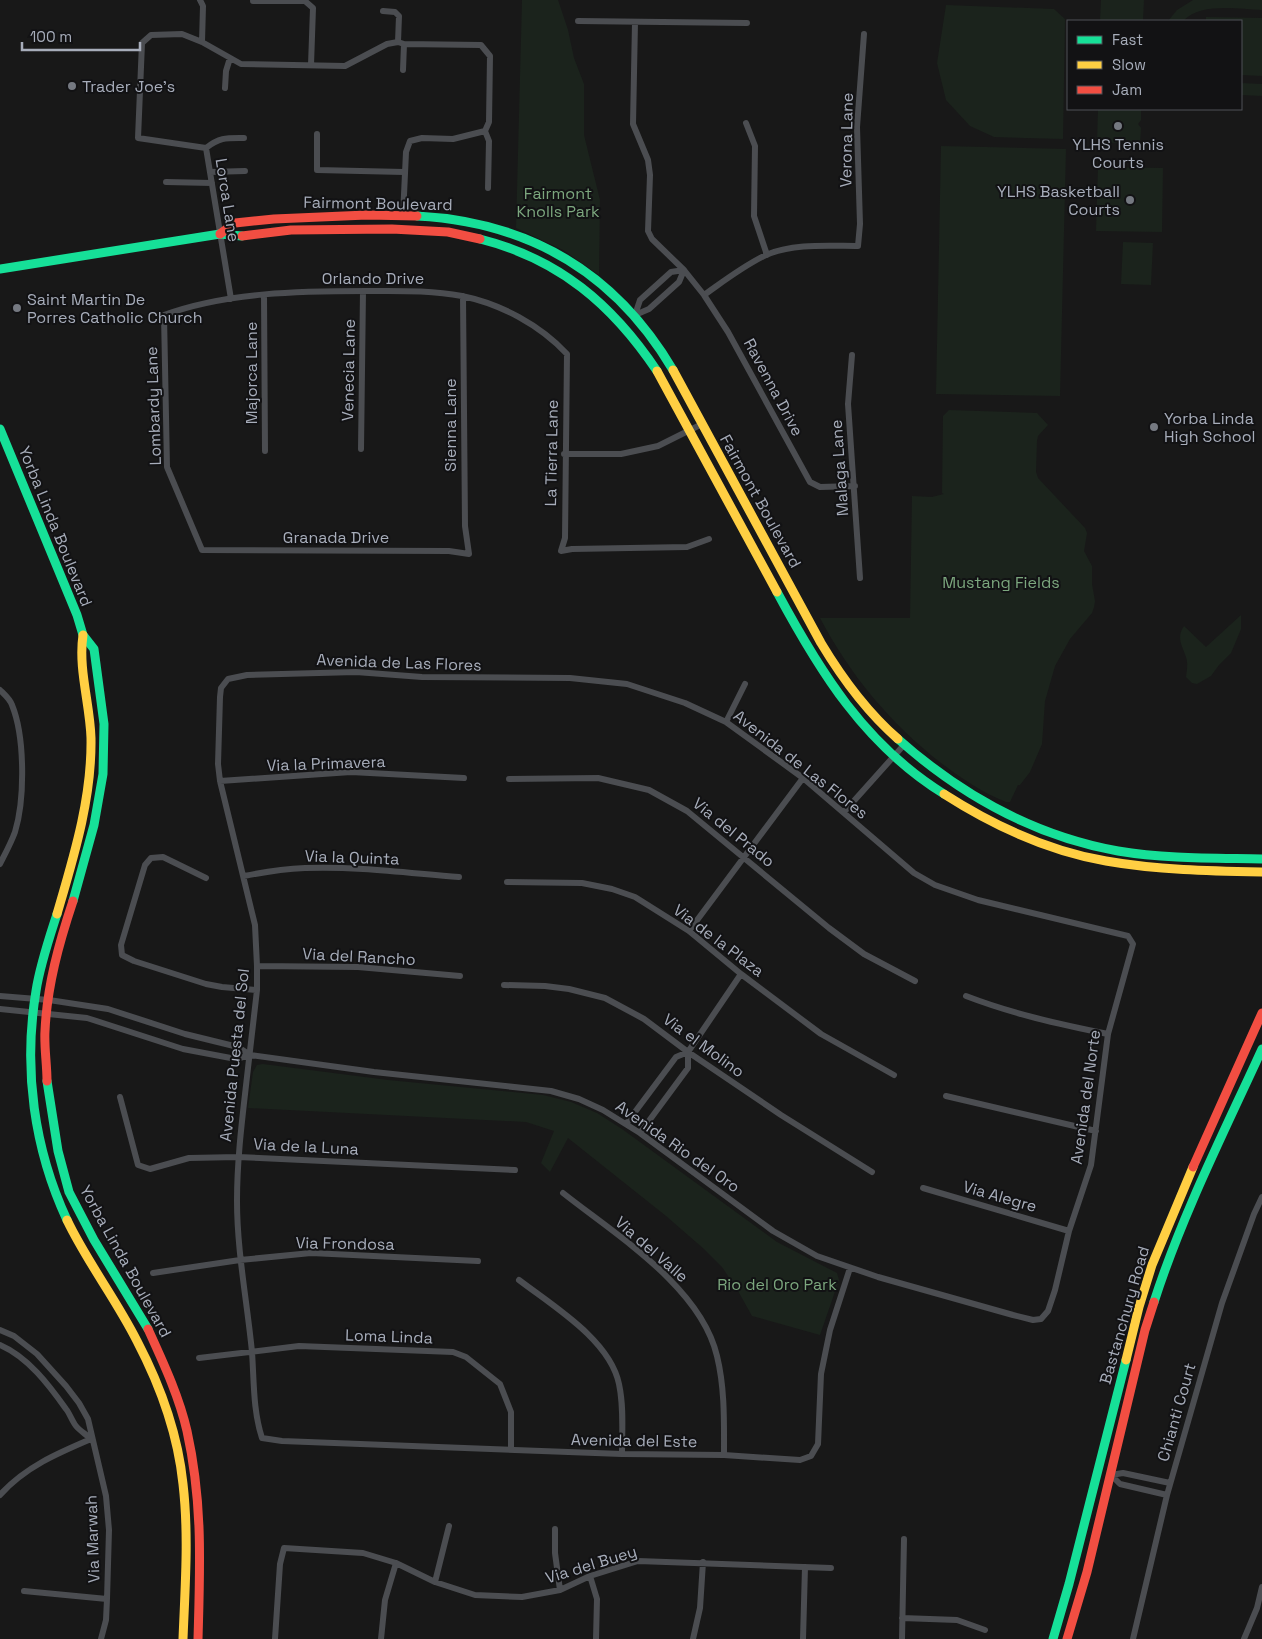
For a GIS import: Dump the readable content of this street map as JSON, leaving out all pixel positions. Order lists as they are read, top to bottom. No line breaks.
{"streets":{"main road":["Fairmont Boulevard","Yorba Linda Boulevard","Bastanchury Road"],"street":["Verona Lane","Lorca Lane","Orlando Drive","Venecia Lane","Majorca Lane","Ravenna Drive","Lombardy Lane","Sienna Lane","La Tierra Lane","Malaga Lane","Granada Drive","Avenida de Las Flores","Via la Primavera","Via del Prado","Via la Quinta","Via de la Plaza","Via del Rancho","Via el Molino","Avenida Puesta del Sol","Avenida del Norte","Via de la Luna","Avenida Rio del Oro","Via Alegre","Via Frondosa","Via del Valle","Loma Linda","Chianti Court","Avenida del Este","Via Marwah","Via del Buey"]},"crossings":[["Lorca Lane","Fairmont Boulevard"],["Lorca Lane","Orlando Drive"],["Orlando Drive","Venecia Lane"],["Orlando Drive","Majorca Lane"],["Orlando Drive","Lombardy Lane"],["Orlando Drive","Sienna Lane"],["Orlando Drive","La Tierra Lane"],["Ravenna Drive","Malaga Lane"],["Lombardy Lane","Granada Drive"],["Sienna Lane","Granada Drive"],["Yorba Linda Boulevard","Avenida Rio del Oro"],["Avenida de Las Flores","Avenida Puesta del Sol"],["Avenida de Las Flores","Avenida del Norte"],["Via la Primavera","Avenida Puesta del Sol"],["Via la Quinta","Avenida Puesta del Sol"],["Via del Rancho","Avenida Puesta del Sol"],["Avenida Puesta del Sol","Via de la Luna"],["Avenida Puesta del Sol","Avenida Rio del Oro"],["Avenida Puesta del Sol","Via Frondosa"],["Avenida Puesta del Sol","Loma Linda"],["Avenida Puesta del Sol","Avenida del Este"],["Avenida del Norte","Avenida Rio del Oro"],["Avenida del Norte","Via Alegre"],["Avenida Rio del Oro","Avenida del Este"],["Via del Valle","Avenida del Este"],["Loma Linda","Avenida del Este"]],"parks":["Fairmont Knolls Park","Mustang Fields","Rio del Oro Park"],"places":["Trader Joe's","YLHS Tennis Courts","YLHS Basketball Courts","Saint Martin De Porres Catholic Church","Yorba Linda High School"],"legend":["Fast","Slow","Jam"],"scale_bar":"100 m"}
